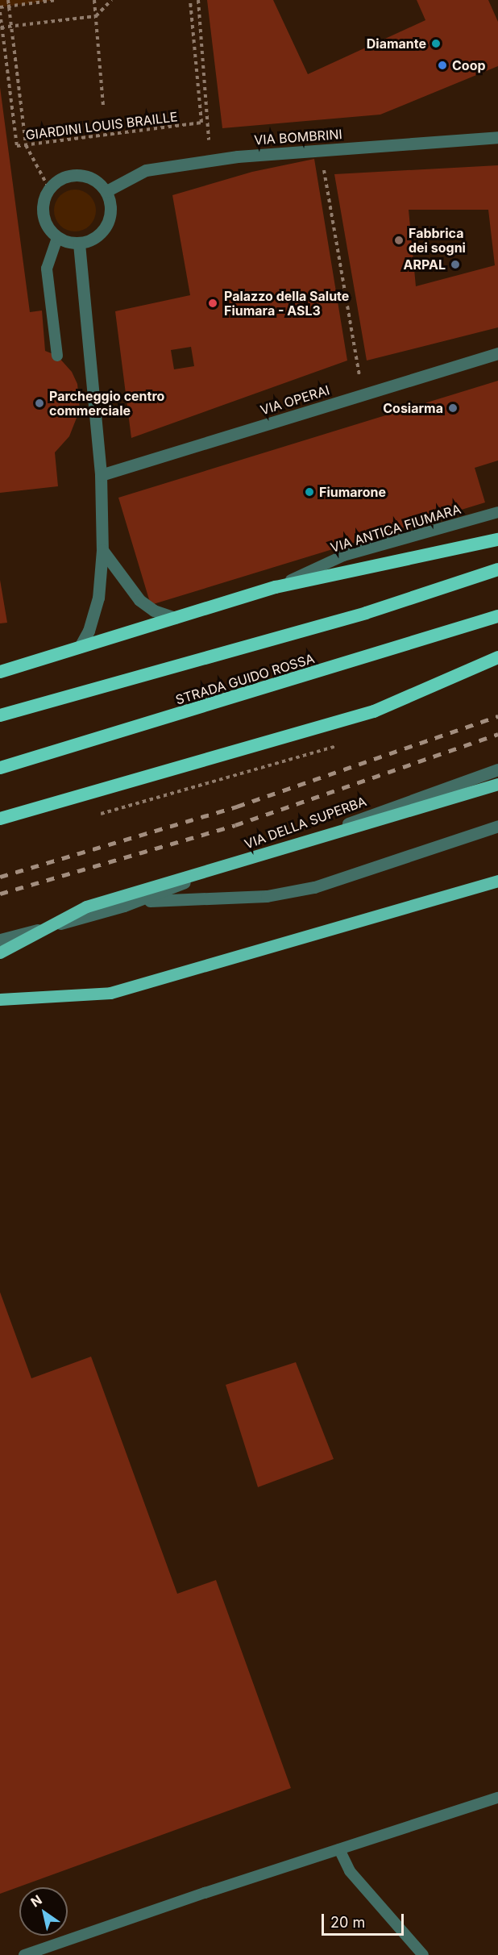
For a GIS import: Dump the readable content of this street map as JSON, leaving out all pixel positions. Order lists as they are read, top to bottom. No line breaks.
{"streets":{"highway":["STRADA GUIDO ROSSA"],"street":["VIA BOMBRINI","VIA OPERAI","VIA DELLA SUPERBA"],"lane":["VIA ANTICA FIUMARA"],"path":["GIARDINI LOUIS BRAILLE"]},"places":["Diamante","Coop","Fabbrica dei sogni","ARPAL","Palazzo della Salute Fiumara - ASL3","Parcheggio centro commerciale","Cosiarma","Fiumarone"],"scale_bar":"20 m","north":"top left"}
